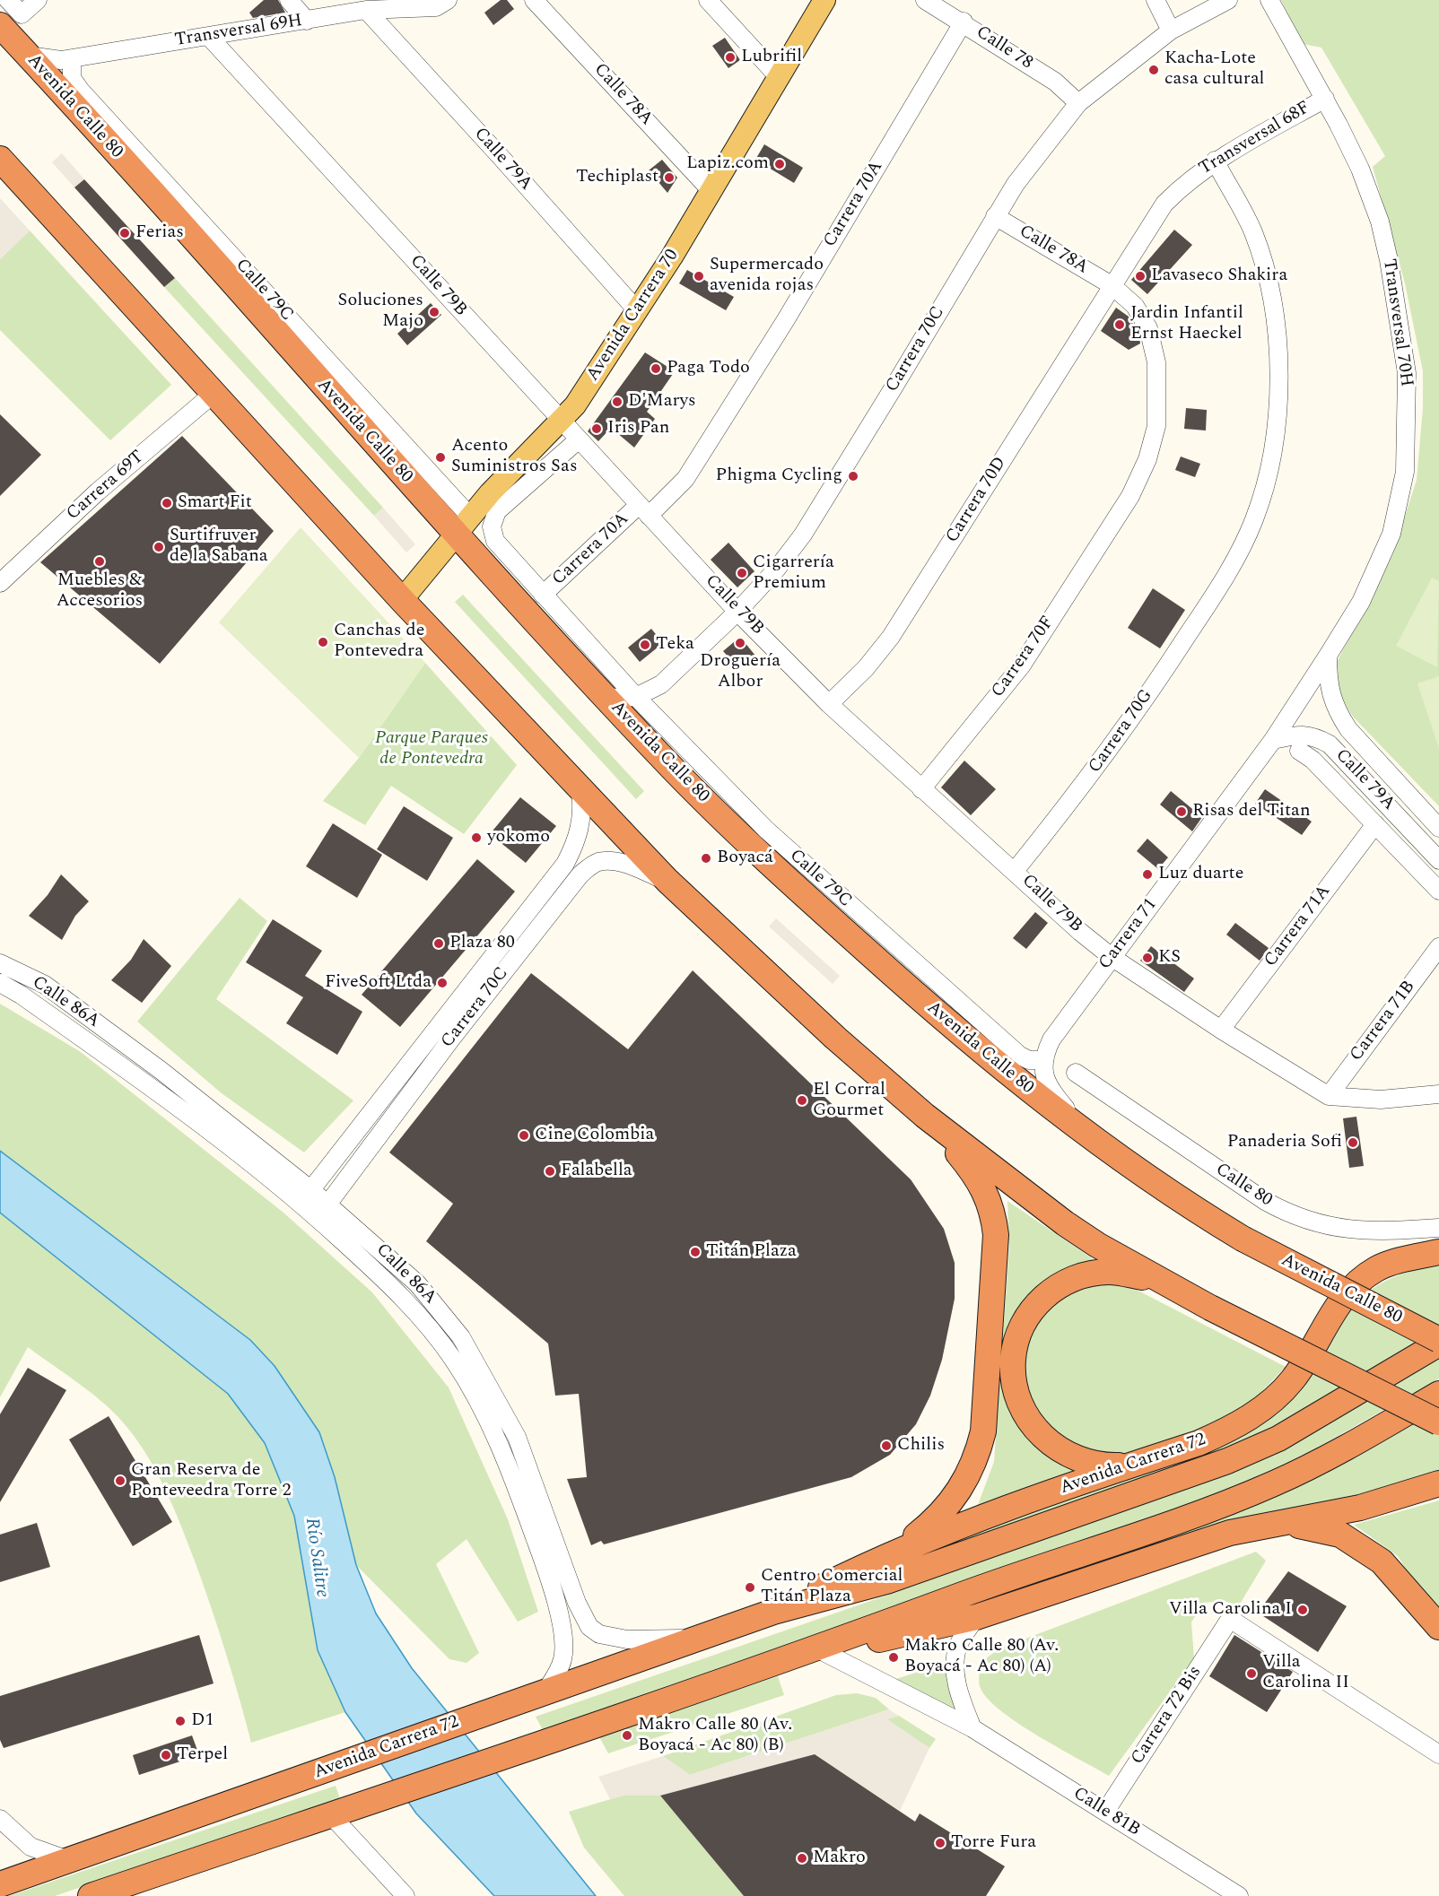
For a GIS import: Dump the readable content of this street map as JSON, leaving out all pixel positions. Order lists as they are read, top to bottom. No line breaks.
{"streets":{"highway":["Avenida Calle 80","Avenida Carrera 72"],"main road":["Avenida Carrera 70"],"street":["Transversal 69H","Calle 78","Calle 78A","Transversal 68F","Calle 79A","Carrera 70A","Calle 79B","Calle 79C","Transversal 70H","Carrera 70C","Carrera 69T","Carrera 70D","Carrera 70F","Carrera 70G","Carrera 71A","Carrera 71","Calle 86A","Carrera 71B","Calle 80","Carrera 72 Bis","Calle 81B"]},"crossings":[["Transversal 69H","Avenida Calle 80"],["Transversal 69H","Calle 79A"],["Transversal 69H","Calle 79B"],["Transversal 69H","Calle 79C"],["Calle 78","Carrera 70A"],["Calle 78","Carrera 70C"],["Calle 78A","Transversal 68F"],["Calle 78A","Avenida Carrera 70"],["Calle 78A","Carrera 70C"],["Calle 78A","Carrera 70D"],["Calle 78A","Carrera 70F"],["Avenida Calle 80","Calle 79C"],["Avenida Calle 80","Avenida Carrera 70"],["Avenida Calle 80","Carrera 70C"],["Avenida Calle 80","Avenida Carrera 72"],["Transversal 68F","Transversal 70H"],["Transversal 68F","Carrera 70D"],["Transversal 68F","Carrera 70G"],["Calle 79A","Avenida Carrera 70"],["Calle 79A","Transversal 70H"],["Calle 79A","Carrera 71A"],["Calle 79A","Carrera 71"],["Carrera 70A","Calle 79B"],["Carrera 70A","Calle 79C"],["Calle 79B","Calle 79C"],["Calle 79B","Avenida Carrera 70"],["Calle 79B","Carrera 70C"],["Calle 79B","Carrera 70D"],["Calle 79B","Carrera 70F"],["Calle 79B","Carrera 70G"],["Calle 79B","Carrera 71A"],["Calle 79B","Carrera 71"],["Calle 79B","Carrera 71B"],["Calle 79C","Avenida Carrera 70"],["Calle 79C","Carrera 70C"],["Calle 79C","Carrera 71"],["Transversal 70H","Carrera 71"],["Carrera 70C","Calle 86A"],["Calle 86A","Avenida Carrera 72"],["Calle 80","Avenida Carrera 72"],["Carrera 72 Bis","Calle 81B"]],"water":["Río Salitre"],"parks":["Parque Parques de Pontevedra"],"places":["Lubrifil","Kacha-Lote casa cultural","Lapiz.com","Techiplast","Ferias","Supermercado avenida rojas","Lavaseco Shakira","Soluciones Majo","Jardin Infantil Ernst Haeckel","Paga Todo","D'Marys","Iris Pan","Acento Suministros Sas","Phigma Cycling","Smart Fit","Surtifruver de la Sabana","Muebles & Accesorios","Cigarrería Premium","Canchas de Pontevedra","Droguería Albor","Teka","Risas del Titan","yokomo","Boyacá","Luz duarte","Plaza 80","KS","FiveSoft Ltda","El Corral Gourmet","Cine Colombia","Panaderia Sofi","Falabella","Titán Plaza","Chilis","Gran Reserva de Ponteveedra Torre 2","Centro Comercial Titán Plaza","Villa Carolina I","Makro Calle 80 (Av. Boyacá - Ac 80) (A)","Villa Carolina II","D1","Makro Calle 80 (Av. Boyacá - Ac 80) (B)","Terpel","Torre Fura","Makro"]}
